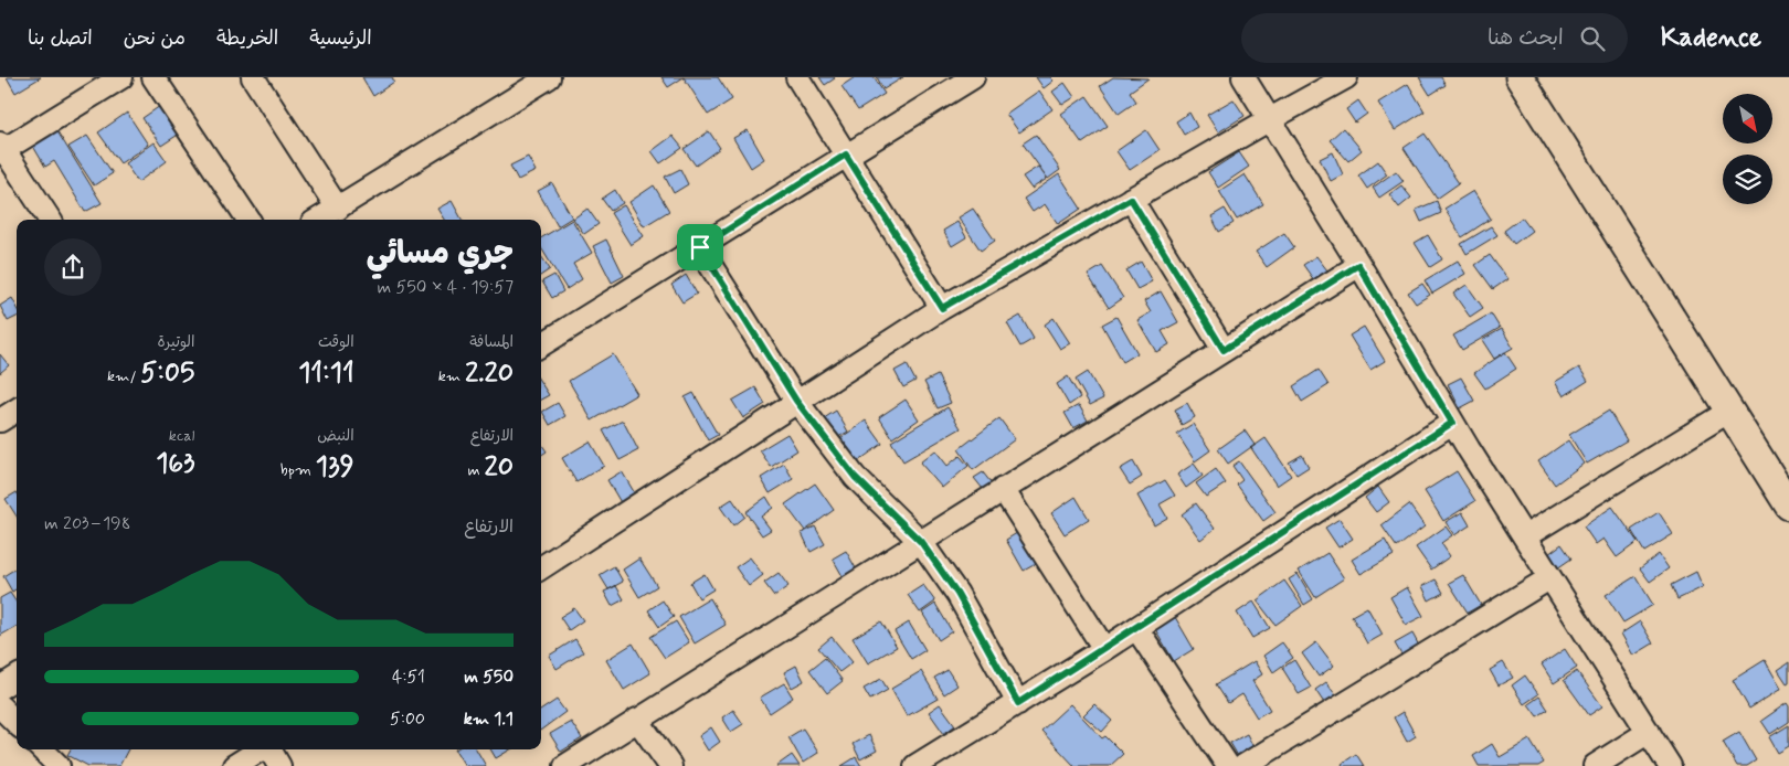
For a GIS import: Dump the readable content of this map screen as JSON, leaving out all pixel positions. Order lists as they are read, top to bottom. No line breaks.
{"north":"bottom right","page":{"header":"Kadence","search":"ابحث هنا","nav":["الرئيسية","الخريطة","من نحن","اتصل بنا"],"heading":["جري مسائي","19:57 · 4 × 550 m"],"stats":[["المسافة","2.20 km"],["الوقت","11:11"],["الوتيرة","5:05 /km"],["الارتفاع","20 m"],["النبض","139 bpm"],["kcal","163"]],"chart":["الارتفاع","198–203 m"],"list":[{"name":"550 m","note":"4:51"},{"name":"1.1 km","note":"5:00"}]}}
